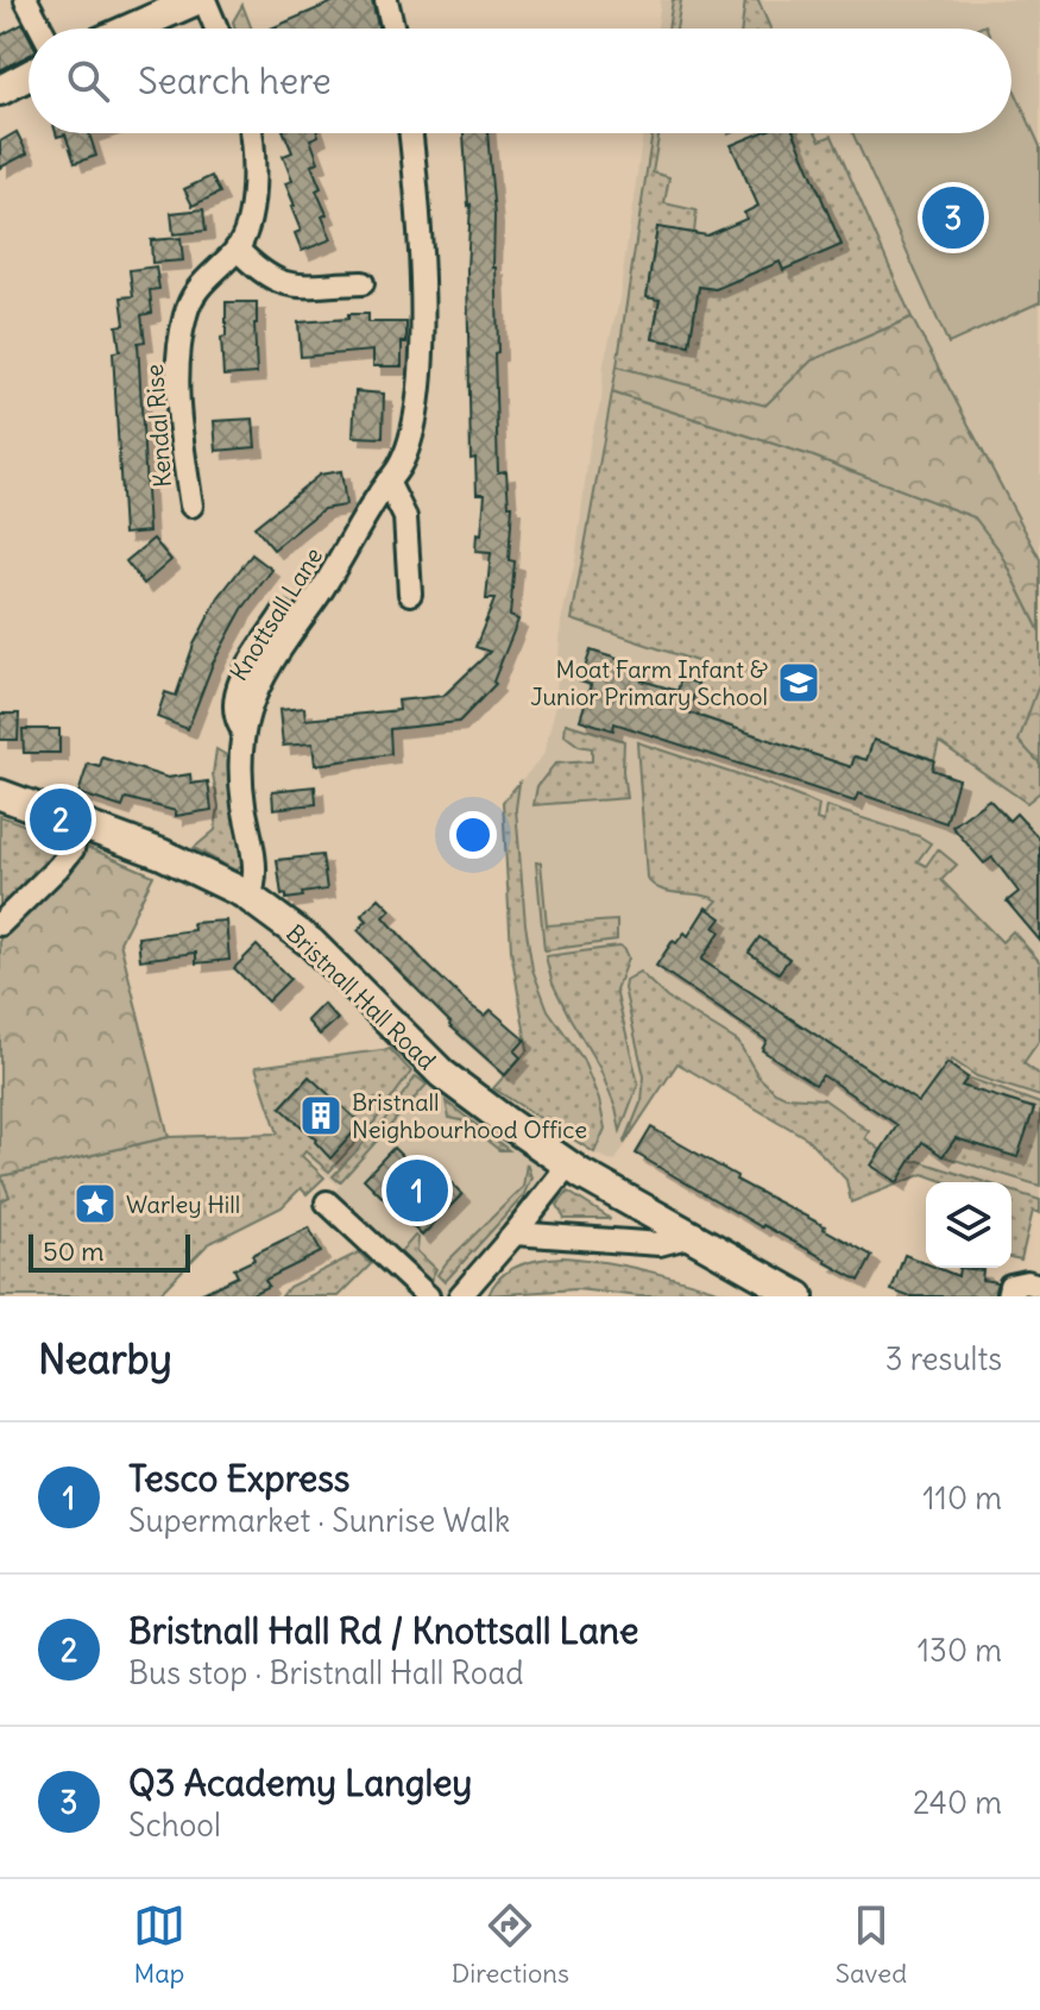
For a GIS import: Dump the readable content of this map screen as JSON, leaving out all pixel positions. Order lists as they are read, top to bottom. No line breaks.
{"streets":{"street":["Kendal Rise","Knottsall Lane","Bristnall Hall Road"]},"crossings":[["Knottsall Lane","Bristnall Hall Road"]],"places":{"school or university":["Moat Farm Infant & Junior Primary School"],"building":["Bristnall Neighbourhood Office"],"place":["Warley Hill"]},"scale_bar":"50 m","page":{"search":"Search here","pins":["3","2","1"],"scale":"50 m","heading":["Nearby","3 results"],"list":[{"mark":"1","name":"Tesco Express","note":"Supermarket · Sunrise Walk","value":"110 m"},{"mark":"2","name":"Bristnall Hall Rd / Knottsall Lane","note":"Bus stop · Bristnall Hall Road","value":"130 m"},{"mark":"3","name":"Q3 Academy Langley","note":"School","value":"240 m"}],"nav":["Map","Directions","Saved"]}}
